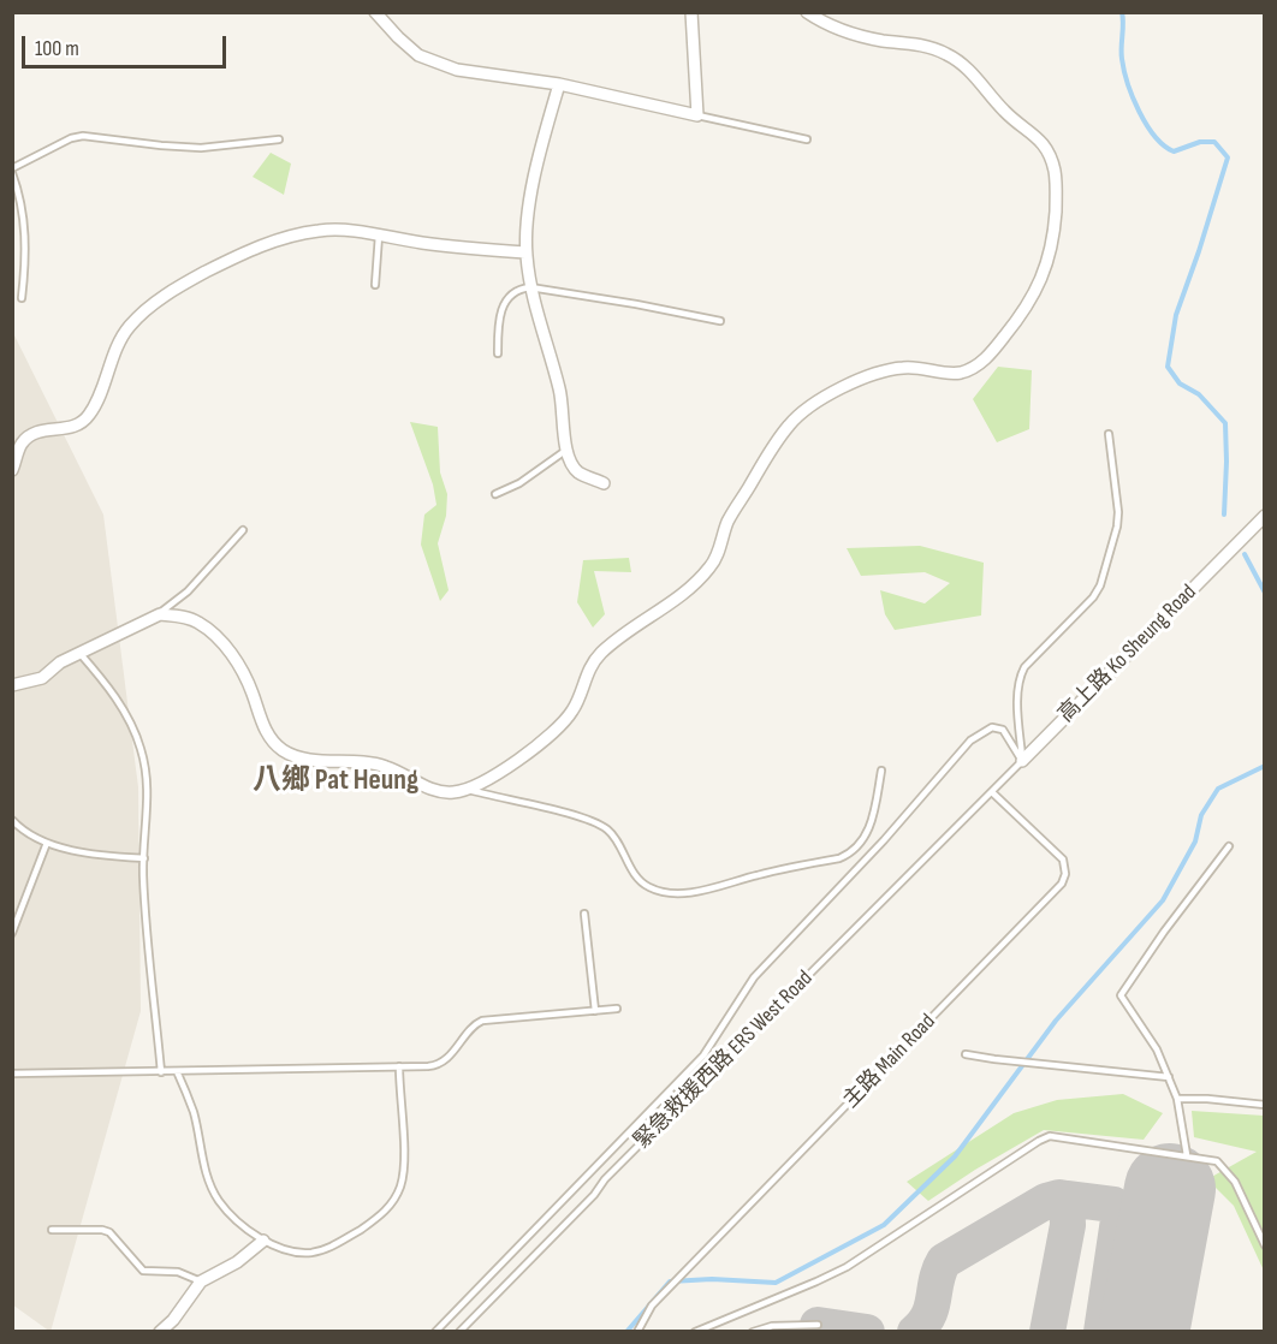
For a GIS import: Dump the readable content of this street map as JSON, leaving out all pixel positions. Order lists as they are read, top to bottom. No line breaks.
{"streets":{"street":["高上路 Ko Sheung Road"],"lane":["緊急救援西路 ERS West Road","主路 Main Road"]},"crossings":[["高上路 Ko Sheung Road","緊急救援西路 ERS West Road"],["高上路 Ko Sheung Road","主路 Main Road"],["緊急救援西路 ERS West Road","主路 Main Road"]],"districts":["八鄉 Pat Heung"],"scale_bar":"100 m"}
